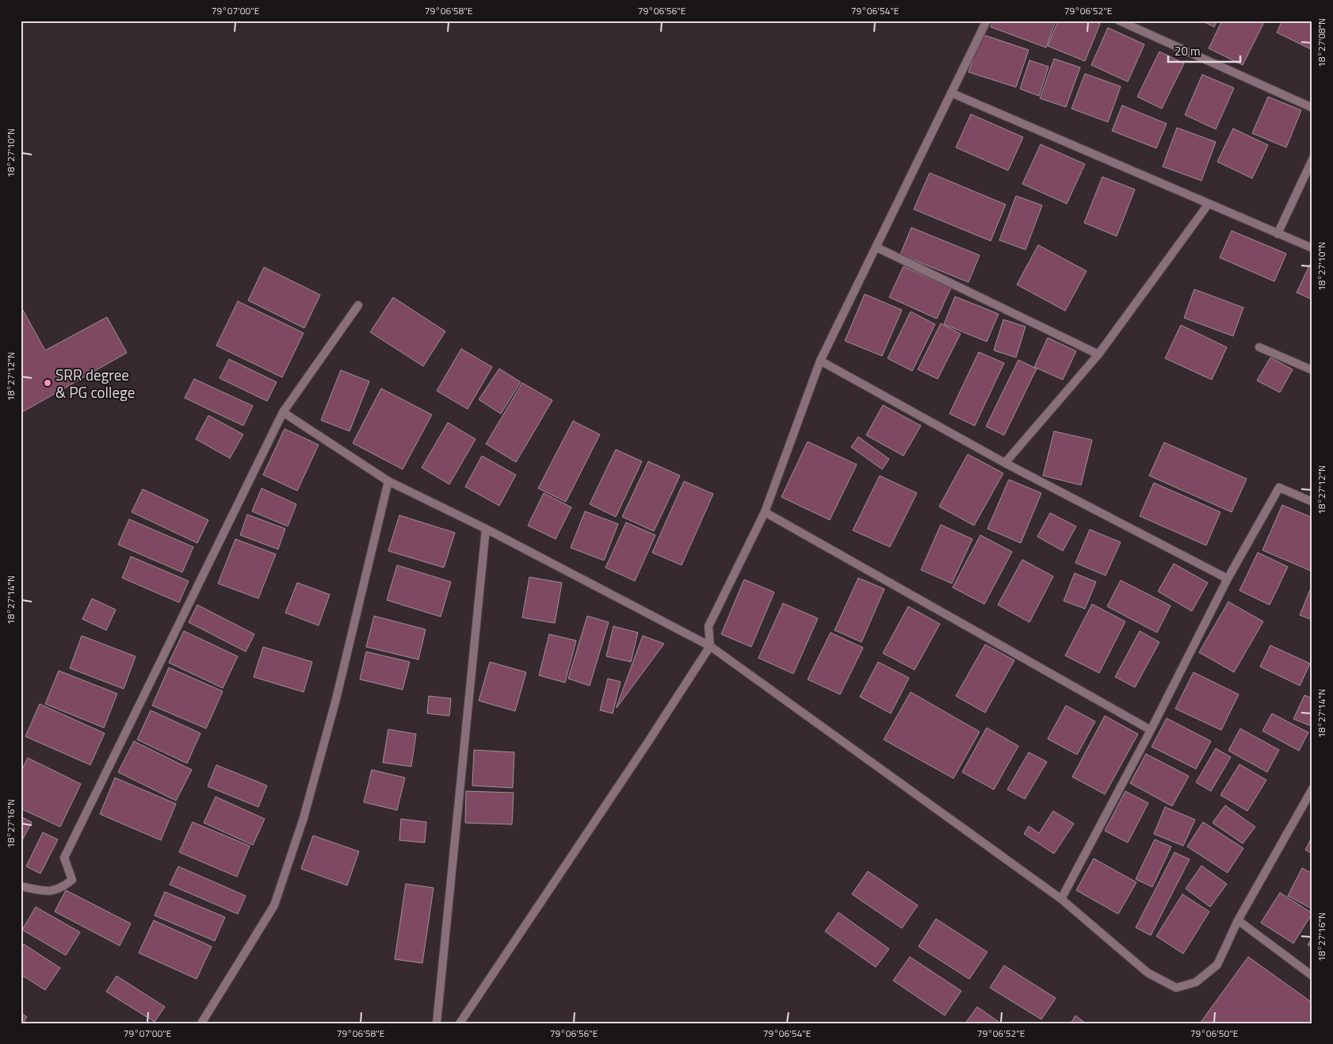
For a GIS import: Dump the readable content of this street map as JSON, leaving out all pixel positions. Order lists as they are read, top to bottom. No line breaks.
{"places":["SRR degree & PG college"],"scale_bar":"20 m","coordinates":["79°07'00\"E","79°06'58\"E","79°06'56\"E","79°06'54\"E","79°06'52\"E","18°27'08\"N","18°27'10\"N","18°27'12\"N","18°27'14\"N","18°27'16\"N","79°06'50\"E"]}
